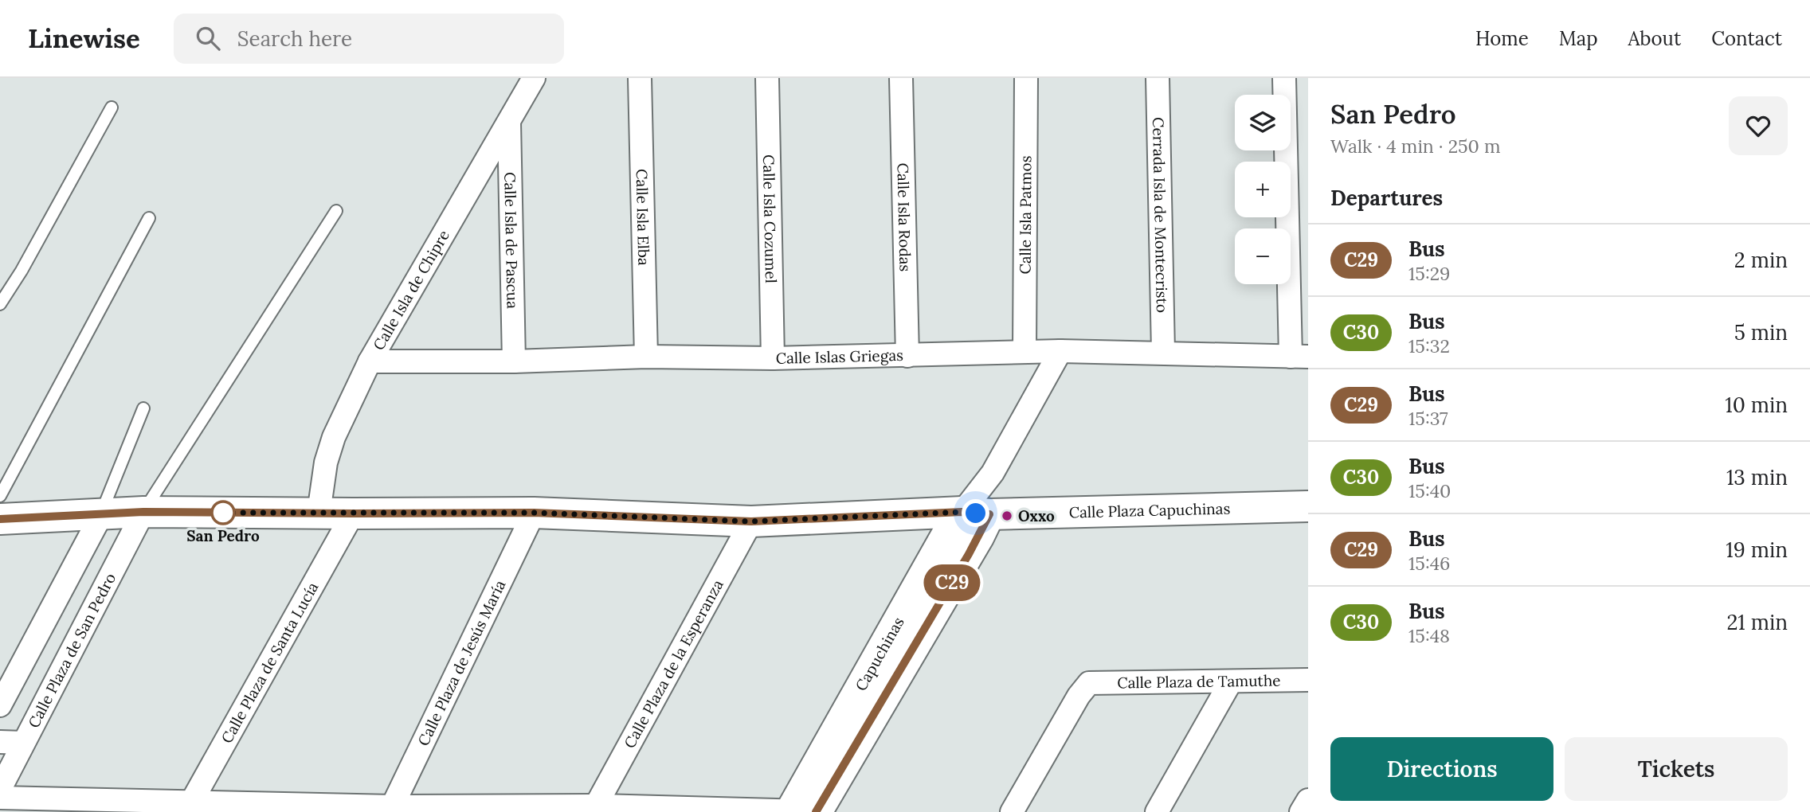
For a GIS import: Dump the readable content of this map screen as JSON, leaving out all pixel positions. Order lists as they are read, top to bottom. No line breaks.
{"streets":{"street":["Calle Isla Patmos","Cerrada Isla de Montecristo","Calle Isla Elba","Calle Isla Rodas","Calle Isla Cozumel","Calle Isla de Pascua","Calle Isla de Chipre","Calle Islas Griegas","Calle Plaza Capuchinas","Calle Plaza de San Pedro","Capuchinas","Calle Plaza de Santa Lucía","Calle Plaza de Jesús María","Calle Plaza de la Esperanza","Calle Plaza de Tamuthe"]},"crossings":[["Calle Isla Patmos","Calle Islas Griegas"],["Cerrada Isla de Montecristo","Calle Islas Griegas"],["Calle Isla Elba","Calle Islas Griegas"],["Calle Isla Rodas","Calle Islas Griegas"],["Calle Isla Cozumel","Calle Islas Griegas"],["Calle Isla de Pascua","Calle Isla de Chipre"],["Calle Isla de Pascua","Calle Islas Griegas"],["Calle Isla de Chipre","Calle Islas Griegas"],["Calle Isla de Chipre","Calle Plaza Capuchinas"],["Calle Islas Griegas","Capuchinas"],["Calle Plaza Capuchinas","Calle Plaza de San Pedro"],["Calle Plaza Capuchinas","Capuchinas"],["Calle Plaza Capuchinas","Calle Plaza de Santa Lucía"],["Calle Plaza Capuchinas","Calle Plaza de Jesús María"],["Calle Plaza Capuchinas","Calle Plaza de la Esperanza"]],"places":["San Pedro","Oxxo"],"lines":["bus line C29"],"page":{"header":"Linewise","search":"Search here","nav":["Home","Map","About","Contact"],"on_map":"C29","heading":[["San Pedro","Walk · 4 min · 250 m"],"Departures"],"map_buttons":["+","−"],"list":[{"mark":"C29","name":"Bus","note":"15:29","value":"2 min"},{"mark":"C30","name":"Bus","note":"15:32","value":"5 min"},{"mark":"C29","name":"Bus","note":"15:37","value":"10 min"},{"mark":"C30","name":"Bus","note":"15:40","value":"13 min"},{"mark":"C29","name":"Bus","note":"15:46","value":"19 min"},{"mark":"C30","name":"Bus","note":"15:48","value":"21 min"}],"buttons":["Directions","Tickets"]}}
